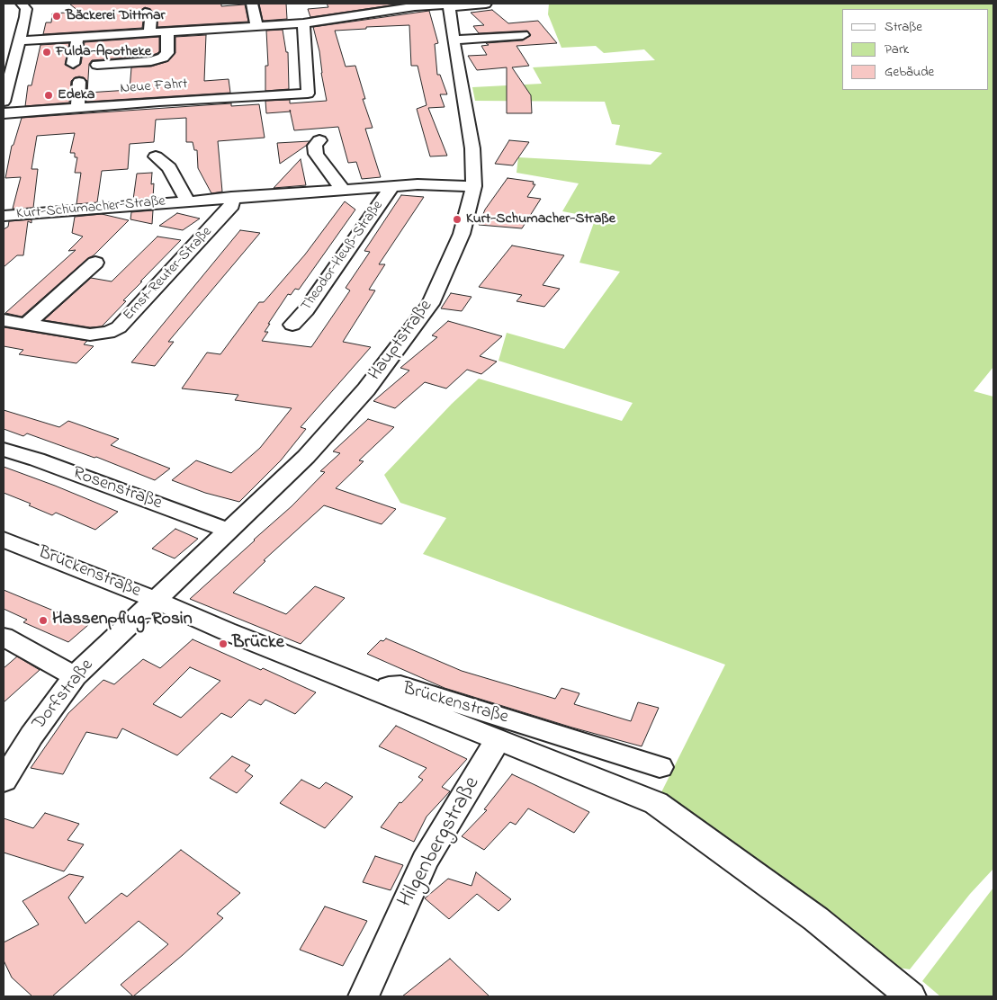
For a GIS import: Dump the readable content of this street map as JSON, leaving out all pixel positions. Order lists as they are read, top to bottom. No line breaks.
{"streets":{"street":["Neue Fahrt","Kurt-Schumacher-Straße","Theodor-Heuß-Straße","Ernst-Reuter-Straße","Hauptstraße","Rosenstraße","Brückenstraße","Dorfstraße","Hilgenbergstraße"]},"crossings":[["Kurt-Schumacher-Straße","Theodor-Heuß-Straße"],["Kurt-Schumacher-Straße","Ernst-Reuter-Straße"],["Kurt-Schumacher-Straße","Hauptstraße"],["Hauptstraße","Rosenstraße"],["Hauptstraße","Brückenstraße"],["Hauptstraße","Dorfstraße"],["Brückenstraße","Dorfstraße"]],"places":["Bäckerei Dittmar","Fulda-Apotheke","Edeka","Kurt-Schumacher-Straße","Hassenpflug-Rosin","Brücke"],"legend":["Straße","Park","Gebäude"]}
